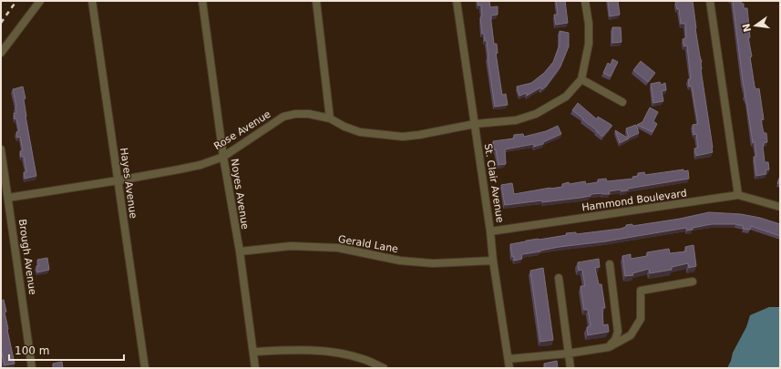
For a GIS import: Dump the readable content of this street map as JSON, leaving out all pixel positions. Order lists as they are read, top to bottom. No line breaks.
{"streets":{"street":["Rose Avenue","Hayes Avenue","St. Clair Avenue","Noyes Avenue","Hammond Boulevard","Gerald Lane","Brough Avenue"]},"crossings":[["Rose Avenue","Hayes Avenue"],["Rose Avenue","St. Clair Avenue"],["Rose Avenue","Noyes Avenue"],["Rose Avenue","Brough Avenue"],["St. Clair Avenue","Hammond Boulevard"],["St. Clair Avenue","Gerald Lane"],["Noyes Avenue","Gerald Lane"]],"scale_bar":"100 m","north":"left"}
